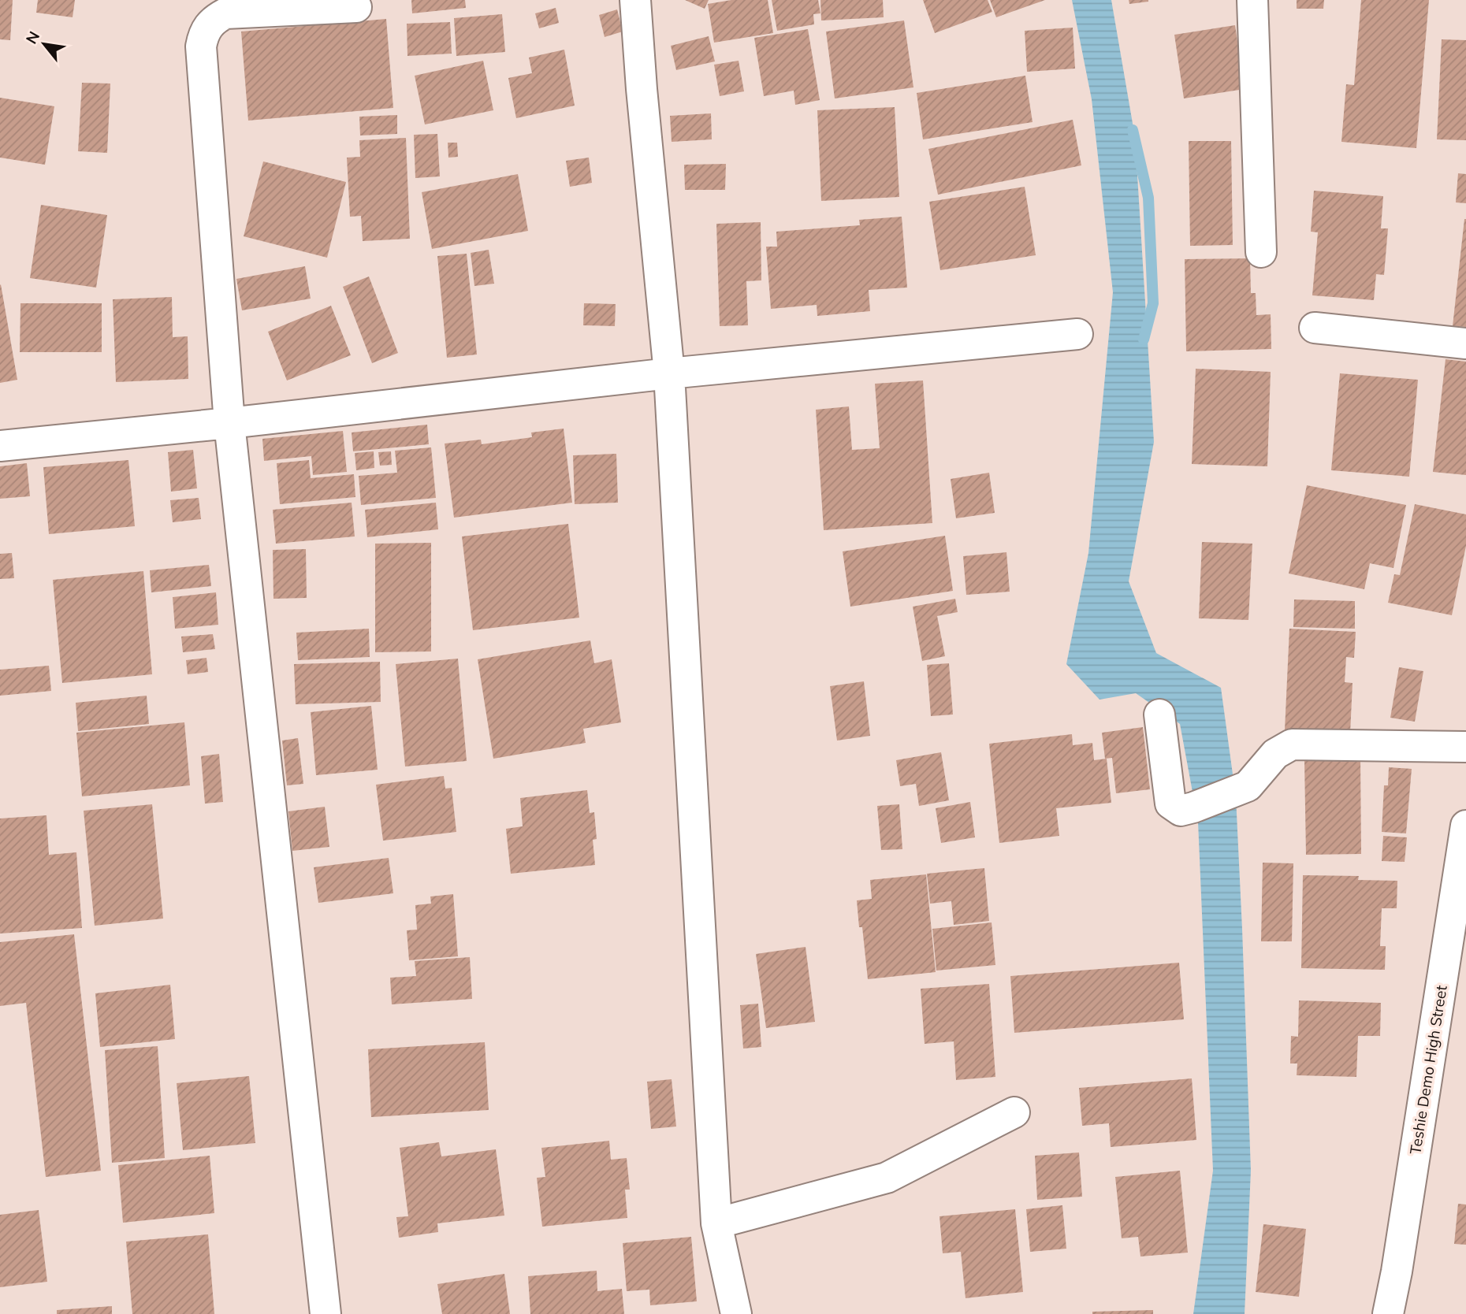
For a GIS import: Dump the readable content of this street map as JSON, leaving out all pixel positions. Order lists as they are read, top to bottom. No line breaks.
{"streets":{"street":["Teshie Demo High Street"]},"north":"top left"}
